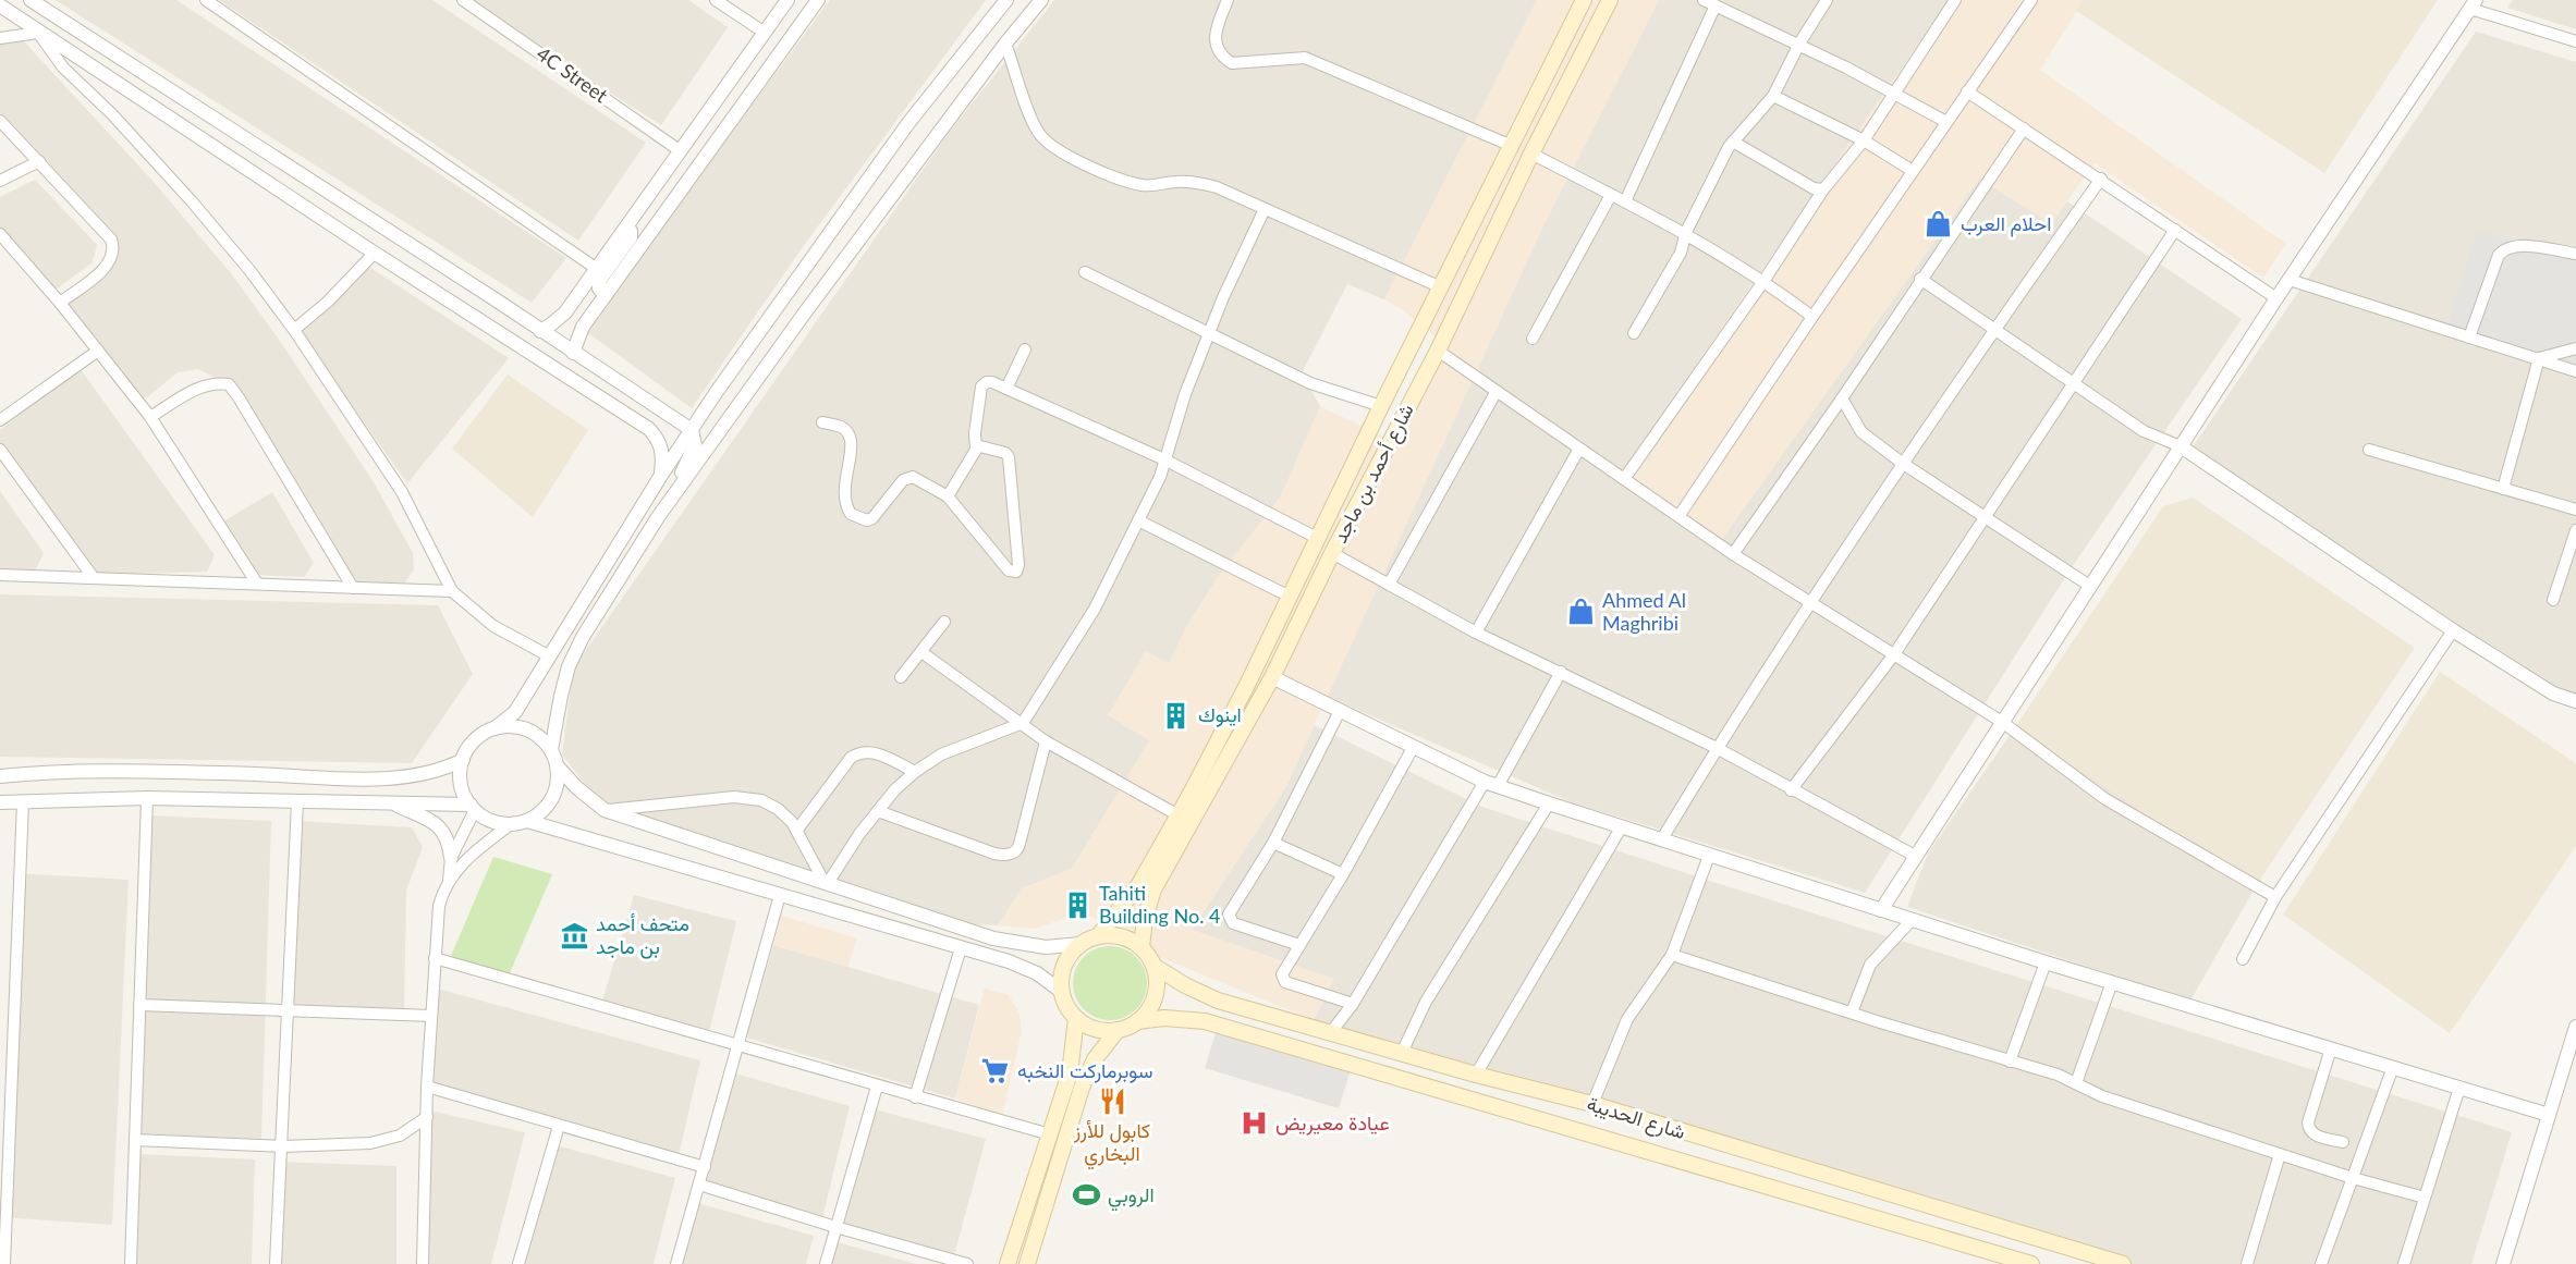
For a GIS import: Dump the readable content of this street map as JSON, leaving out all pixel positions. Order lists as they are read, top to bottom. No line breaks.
{"streets":{"main road":["شارع أحمد بن ماجد","شارع الحديبة"],"street":["4C Street"]},"crossings":[["شارع أحمد بن ماجد","شارع الحديبة"]],"places":{"shop":["احلام العرب","Ahmed Al Maghribi"],"building":["اينوك","Tahiti Building No. 4"],"museum":["متحف أحمد بن ماجد"],"supermarket":["سوبرماركت النخبه"],"restaurant":["كابول للأرز البخاري"],"hospital":["عيادة معيريض"],"sports":["الروبي"]}}
